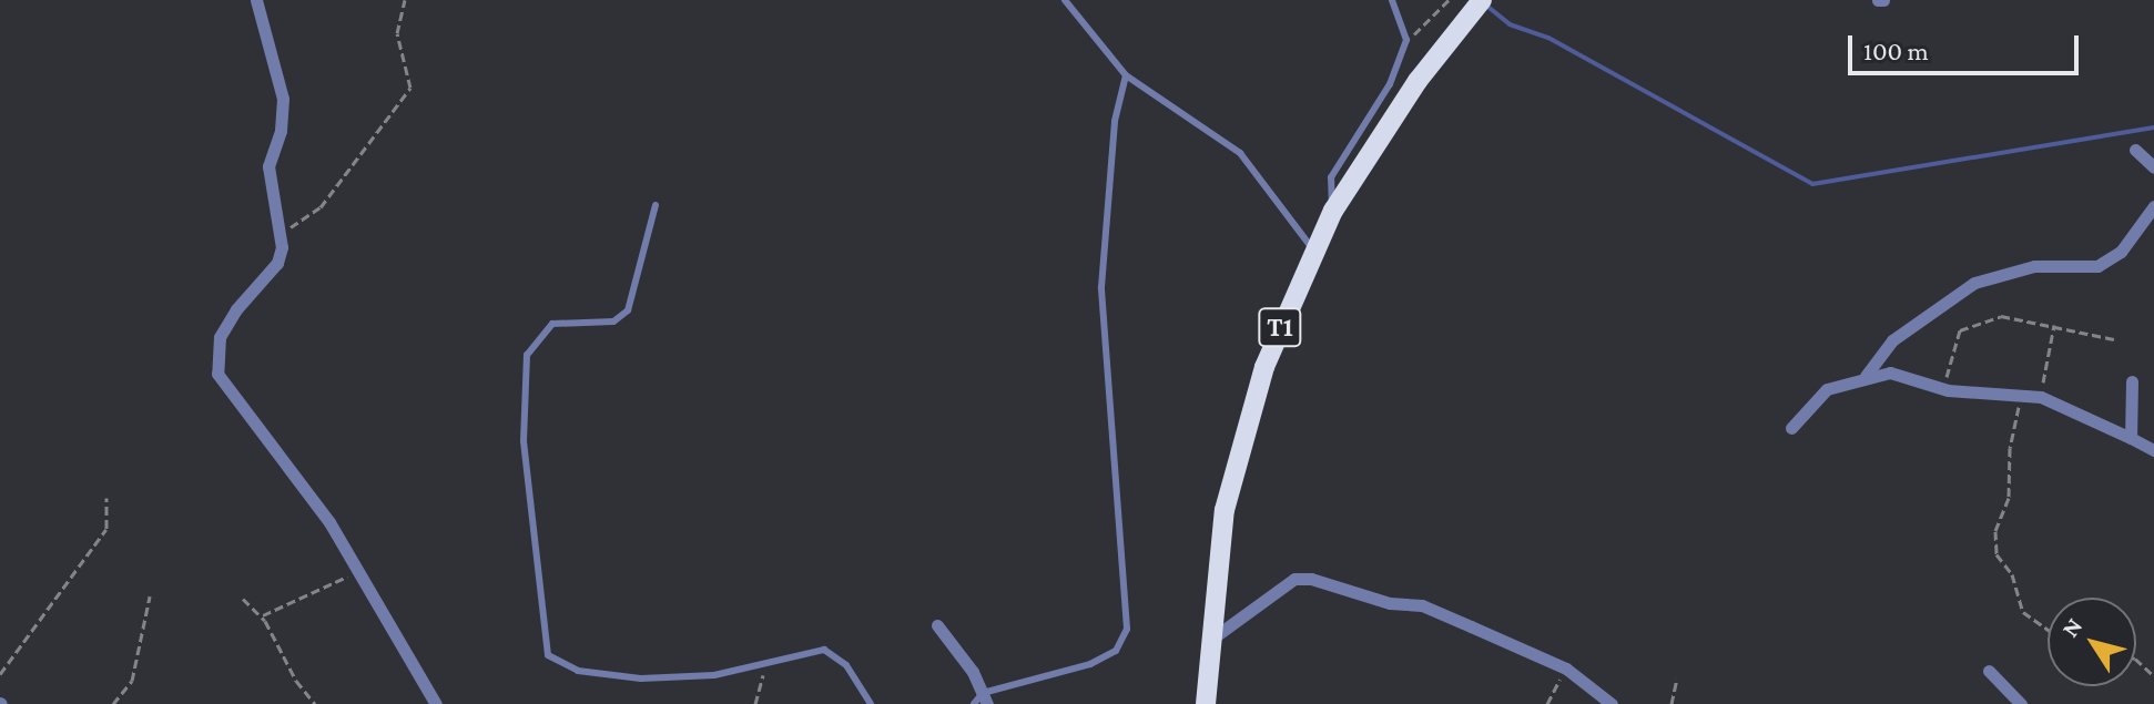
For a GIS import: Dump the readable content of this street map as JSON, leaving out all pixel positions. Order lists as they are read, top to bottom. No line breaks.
{"streets":{"highway":["T1"]},"scale_bar":"100 m","north":"top left"}
